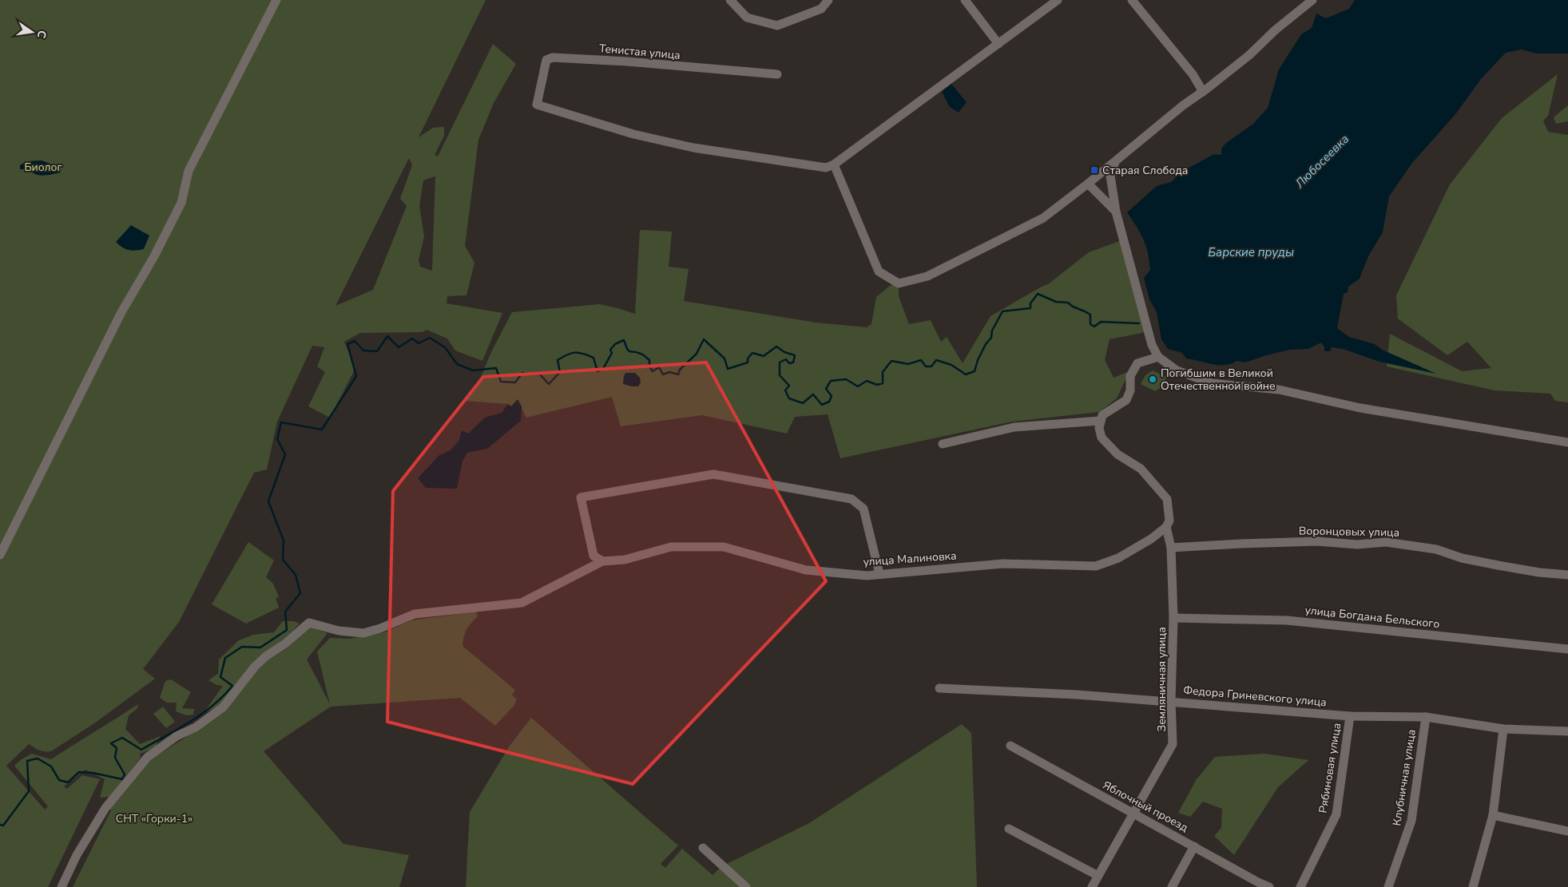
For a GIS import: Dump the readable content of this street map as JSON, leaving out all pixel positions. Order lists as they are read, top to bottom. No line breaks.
{"streets":{"street":["Тенистая улица","Воронцовых улица","улица Малиновка","улица Богдана Бельского","Земляничная улица","Федора Гриневского улица","Рябиновая улица","Клубничная улица","Яблочный проезд"]},"crossings":[["Воронцовых улица","Земляничная улица"],["улица Богдана Бельского","Земляничная улица"],["Земляничная улица","Федора Гриневского улица"],["Земляничная улица","Яблочный проезд"],["Федора Гриневского улица","Рябиновая улица"],["Федора Гриневского улица","Клубничная улица"]],"water":["Любосеевка","Барские пруды"],"parks":["Биолог","СНТ «Горки-1»"],"places":{"transit":["Старая Слобода"],"other":["Погибшим в Великой Отечественной войне"]},"north":"right"}
